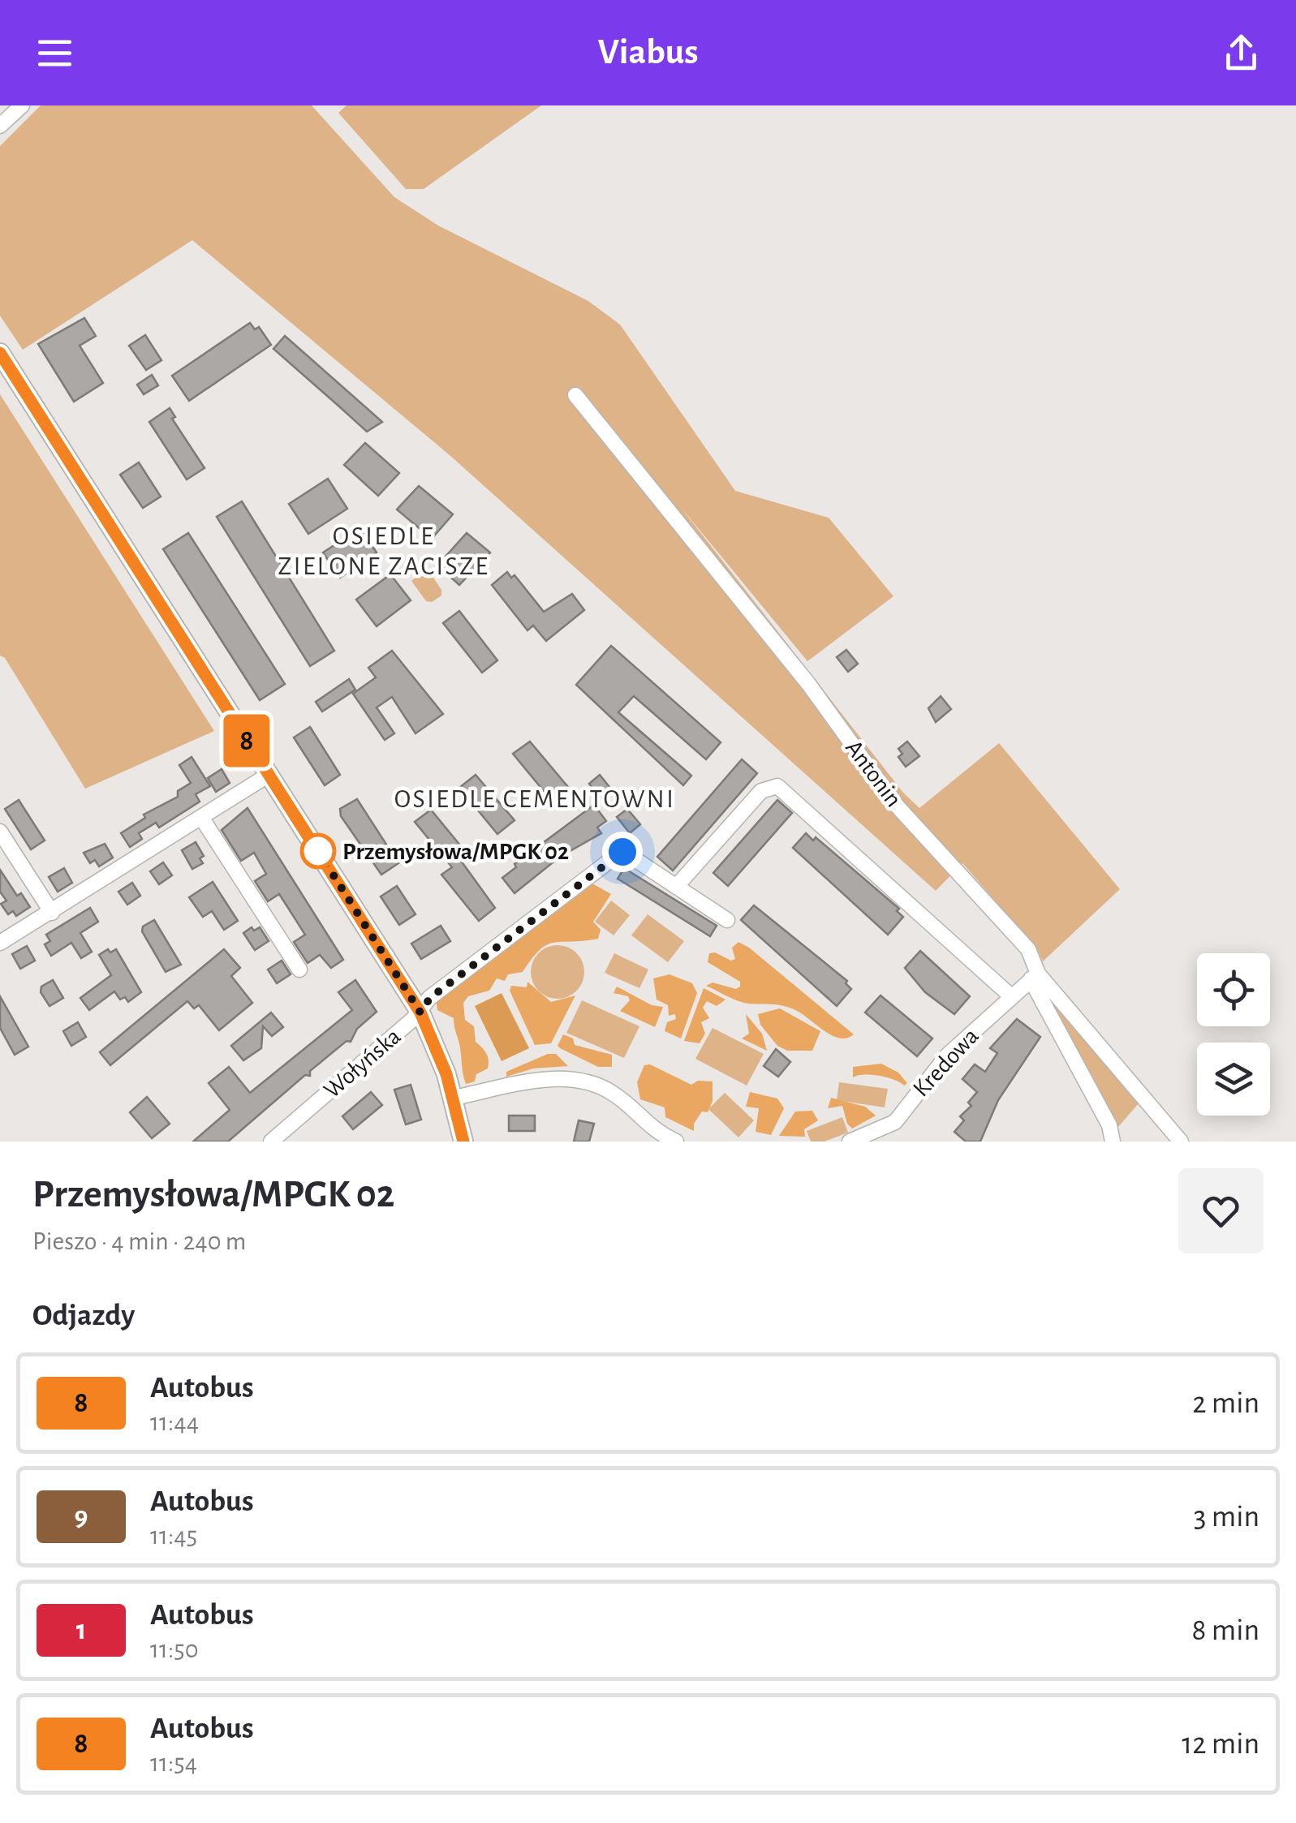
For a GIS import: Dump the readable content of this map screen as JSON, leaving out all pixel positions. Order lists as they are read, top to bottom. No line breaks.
{"streets":{"street":["Antonin","Kredowa","Wołyńska"]},"crossings":[["Antonin","Kredowa"]],"districts":["OSIEDLE ZIELONE ZACISZE","OSIEDLE CEMENTOWNI"],"places":["Przemysłowa/MPGK 02"],"lines":["bus line 8"],"page":{"header":"Viabus","on_map":"8","heading":[["Przemysłowa/MPGK 02","Pieszo · 4 min · 240 m"],"Odjazdy"],"list":[{"mark":"8","name":"Autobus","note":"11:44","value":"2 min"},{"mark":"9","name":"Autobus","note":"11:45","value":"3 min"},{"mark":"1","name":"Autobus","note":"11:50","value":"8 min"},{"mark":"8","name":"Autobus","note":"11:54","value":"12 min"}]}}
